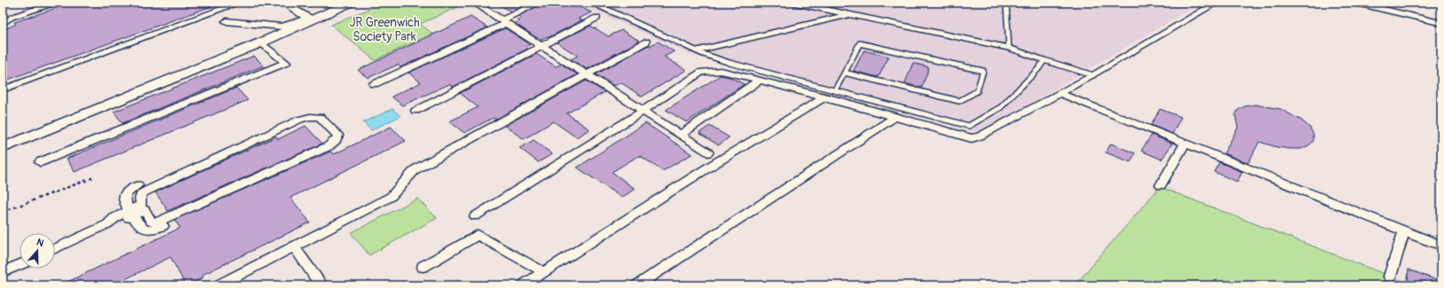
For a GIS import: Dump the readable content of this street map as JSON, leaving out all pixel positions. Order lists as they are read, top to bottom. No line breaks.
{"parks":["JR Greenwich Society Park"],"north":"top"}
